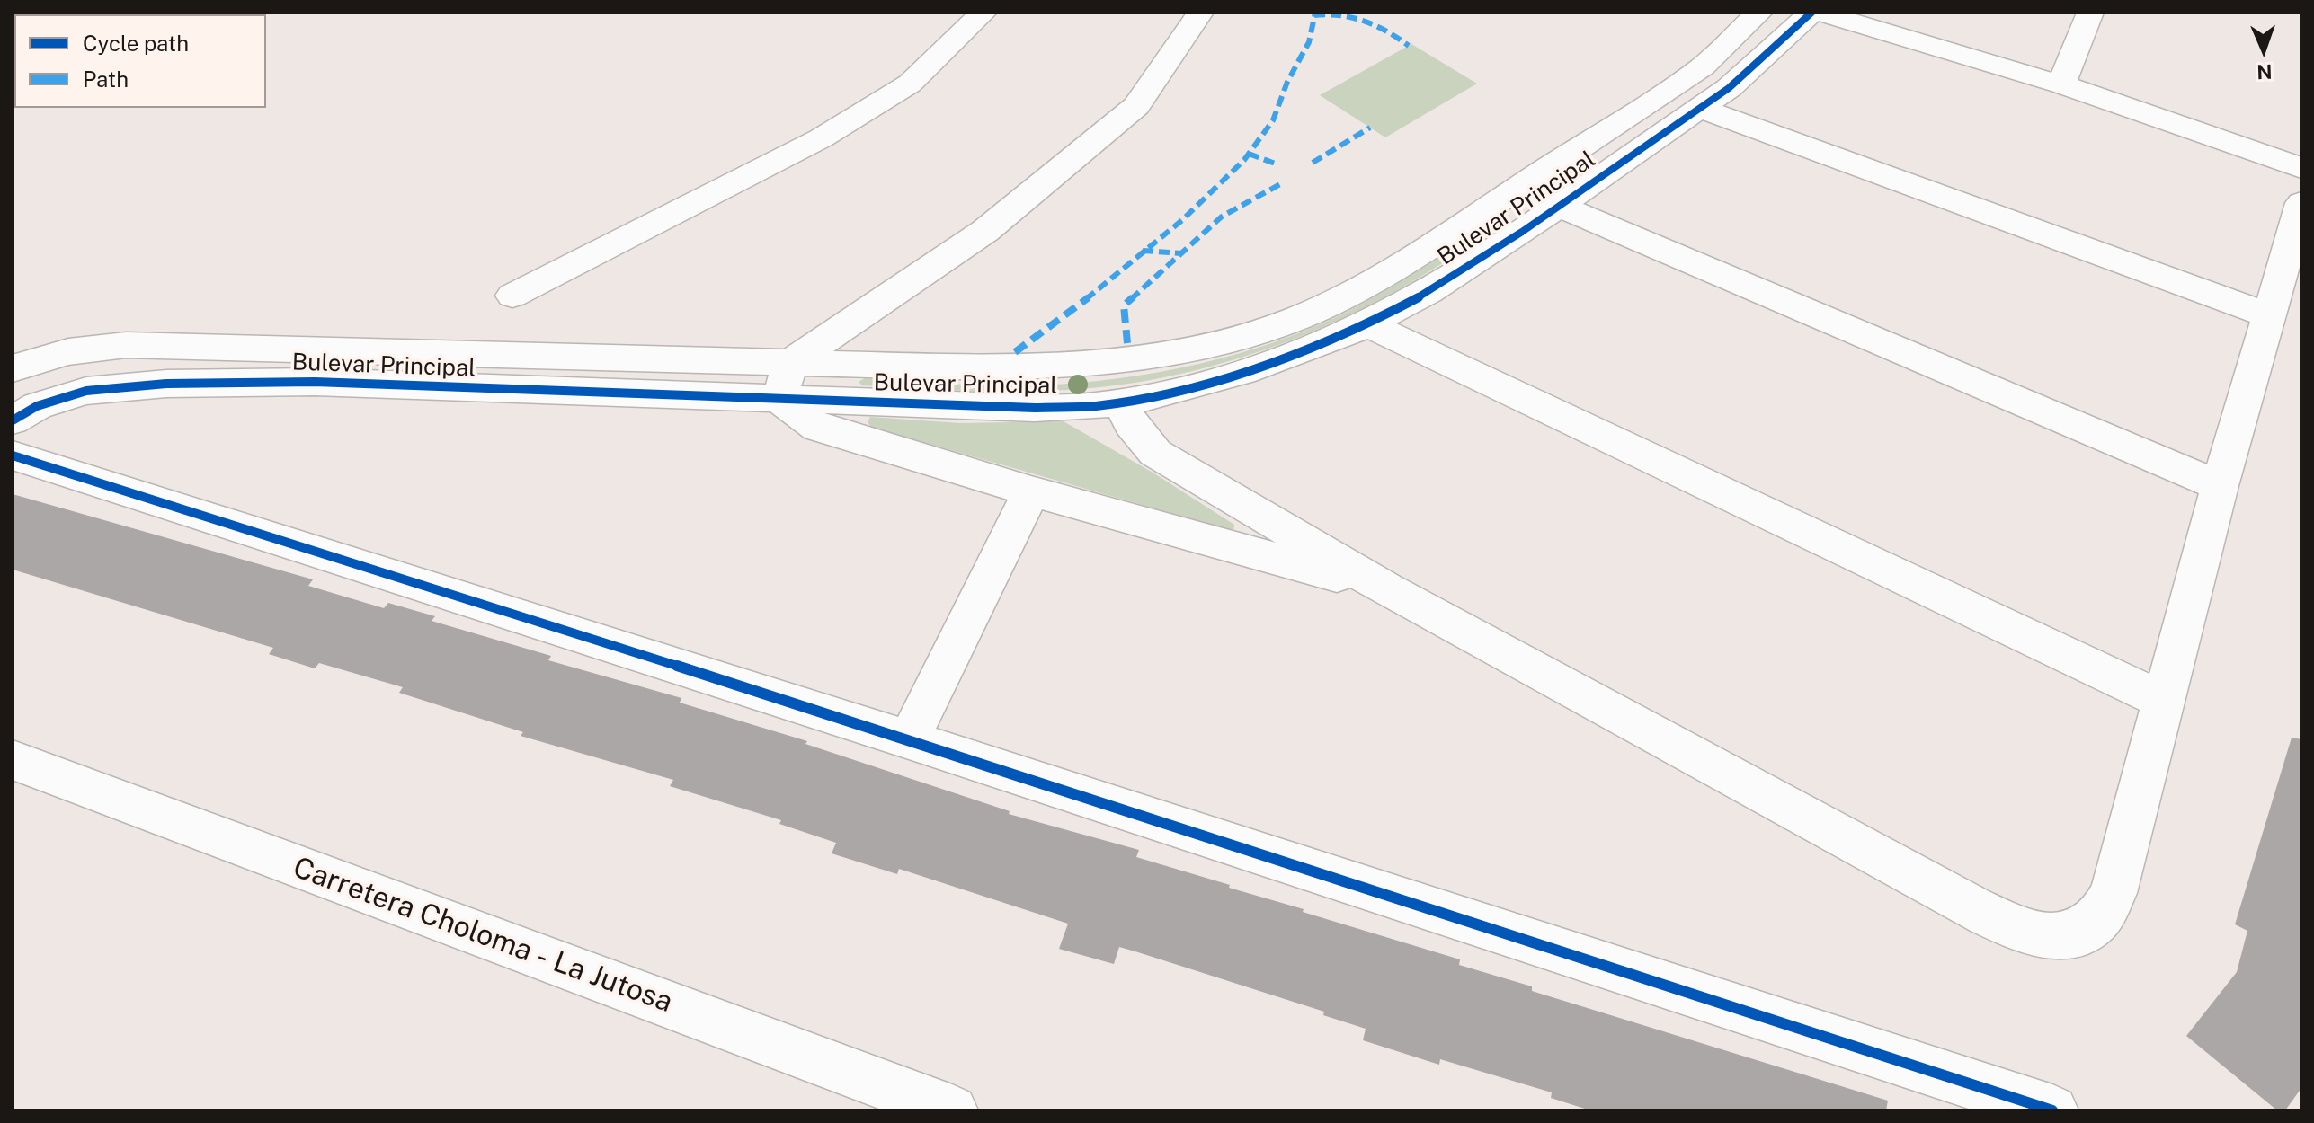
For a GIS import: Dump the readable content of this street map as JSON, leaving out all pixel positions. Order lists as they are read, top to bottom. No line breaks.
{"streets":{"street":["Bulevar Principal","Carretera Choloma - La Jutosa"]},"legend":["Cycle path","Path"],"north":"bottom"}
